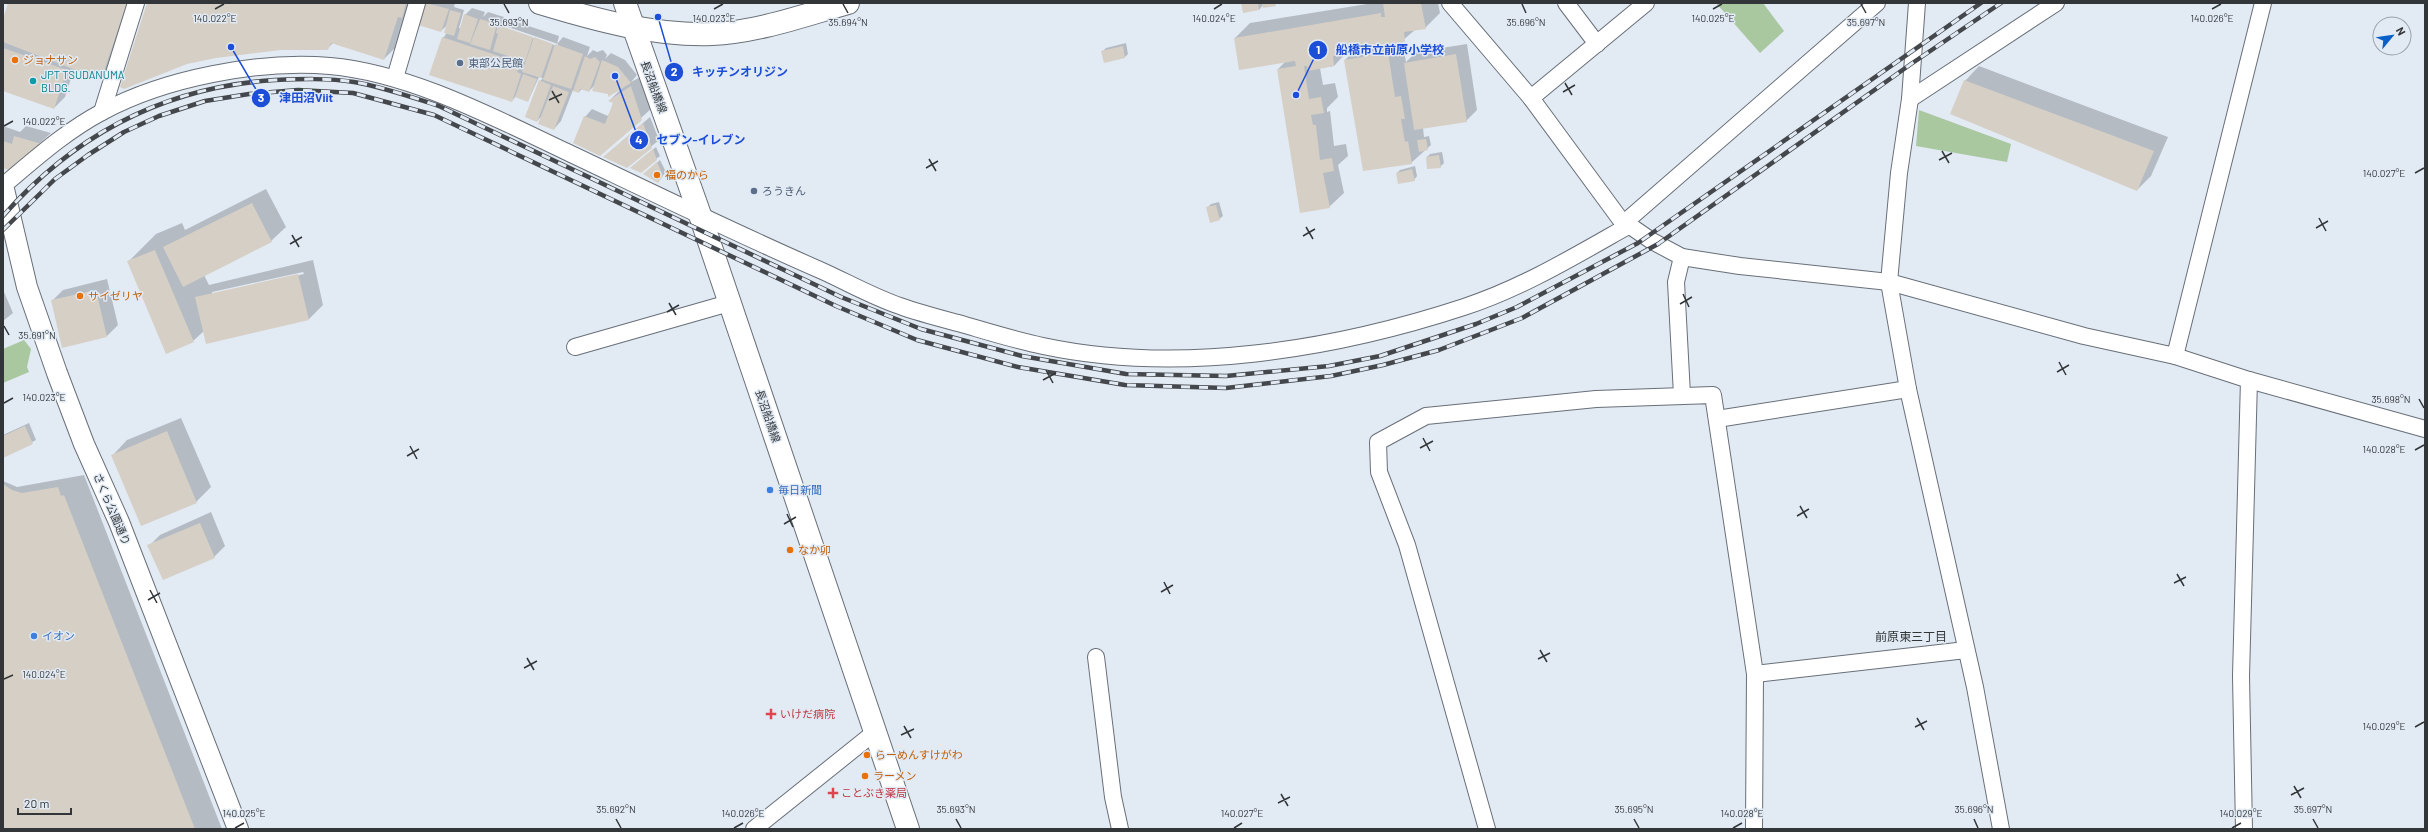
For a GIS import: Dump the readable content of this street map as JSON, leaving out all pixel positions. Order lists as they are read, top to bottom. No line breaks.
{"streets":{"main road":["長沼船橋線"],"street":["さくら公園通り"]},"districts":["前原東三丁目"],"places":{"other":["キッチンオリジン","津田沼Viit","ジョナサン","東部公民館","セブン-イレブン","JPT TSUDANUMA BLDG.","船橋市立前原小学校","福のから","ろうきん","サイゼリヤ","毎日新聞","なか卯","イオン","らーめんすけがわ","ラーメン"],"health":["いけだ病院","ことぶき薬局"]},"scale_bar":"20 m","north":"top right","coordinates":["140.022°E","140.023°E","140.024°E","140.025°E","140.026°E","35.693°N","35.694°N","35.696°N","35.697°N","140.027°E","35.691°N","35.698°N","140.028°E","140.029°E","35.692°N","35.695°N"]}
